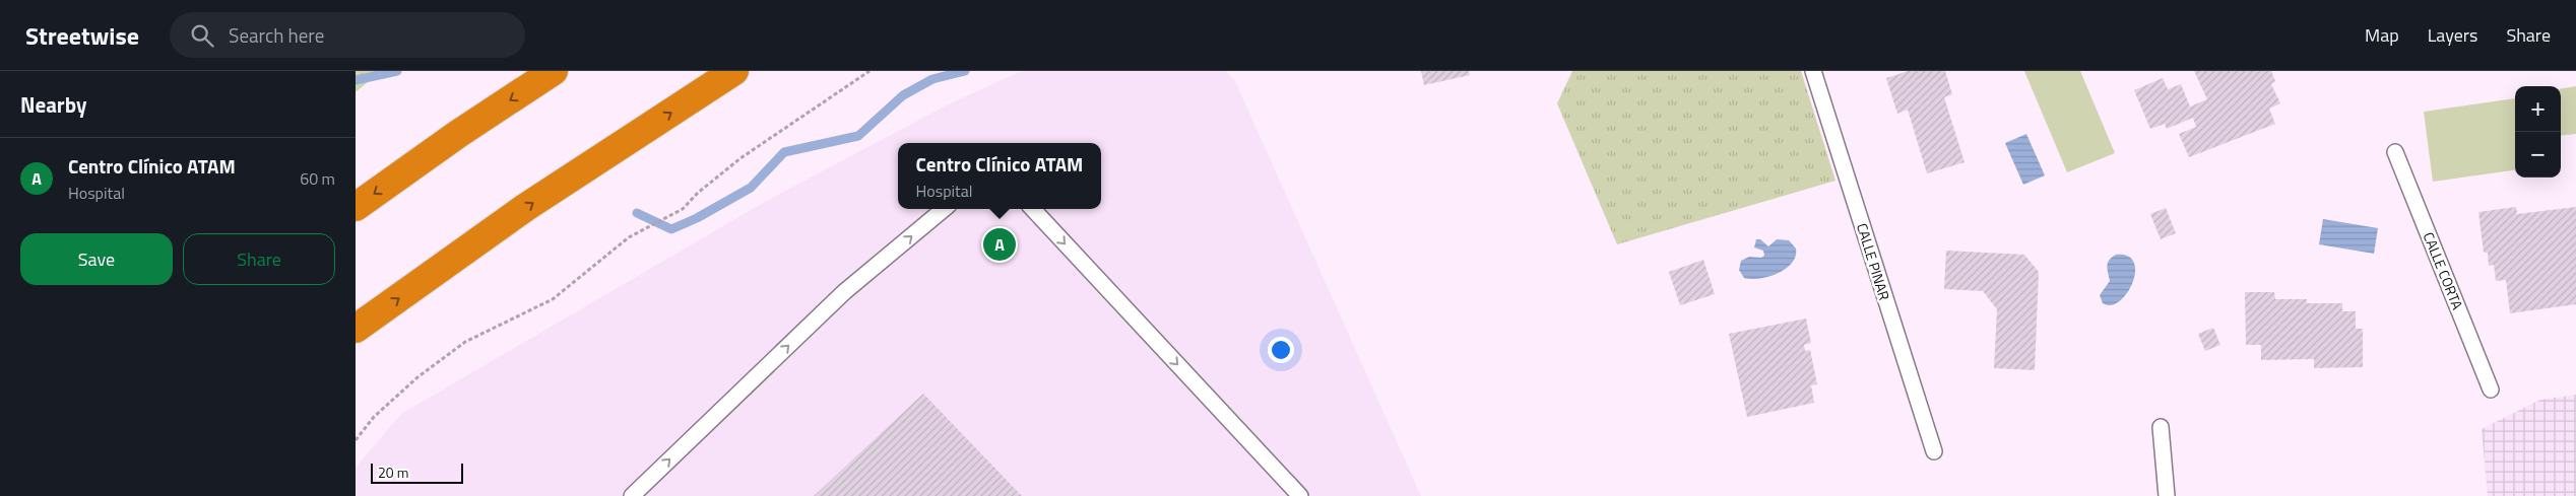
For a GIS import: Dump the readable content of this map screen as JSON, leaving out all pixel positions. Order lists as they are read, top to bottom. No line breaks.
{"streets":{"lane":["CALLE PINAR","CALLE CORTA"]},"scale_bar":"20 m","page":{"header":"Streetwise","search":"Search here","nav":["Map","Layers","Share"],"heading":"Nearby","map_buttons":["+","−"],"list":[{"mark":"A","name":"Centro Clínico ATAM","note":"Hospital","value":"60 m"}],"popup":["Centro Clínico ATAM","Hospital"],"buttons":["Save","Share"],"pins":"A","scale":"20 m"}}
